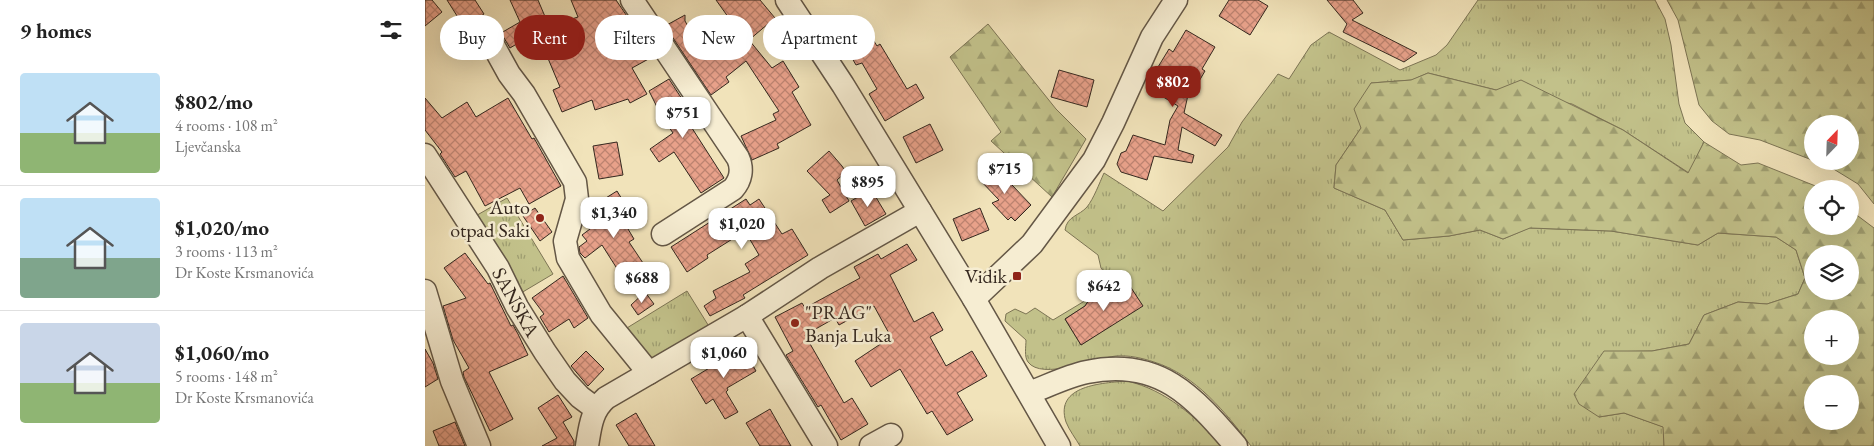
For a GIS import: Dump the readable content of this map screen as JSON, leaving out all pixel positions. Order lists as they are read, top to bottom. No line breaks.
{"streets":{"street":["SANSKA"]},"places":{"other":["Auto otpad Saki","\"PRAG\" Banja Luka"],"transit":["Vidik"]},"north":"top right","page":{"heading":"9 homes","chip":["Buy","Rent","Filters","New","Apartment"],"list":[{"name":"$802/mo","note":"4 rooms · 108 m² · Ljevčanska"},{"name":"$1,020/mo","note":"3 rooms · 113 m² · Dr Koste Krsmanovića"},{"name":"$1,060/mo","note":"5 rooms · 148 m² · Dr Koste Krsmanovića"}],"price":["$802","$751","$715","$895","$1,340","$1,020","$688","$642","$1,060"],"map_buttons":["+","−"]}}
